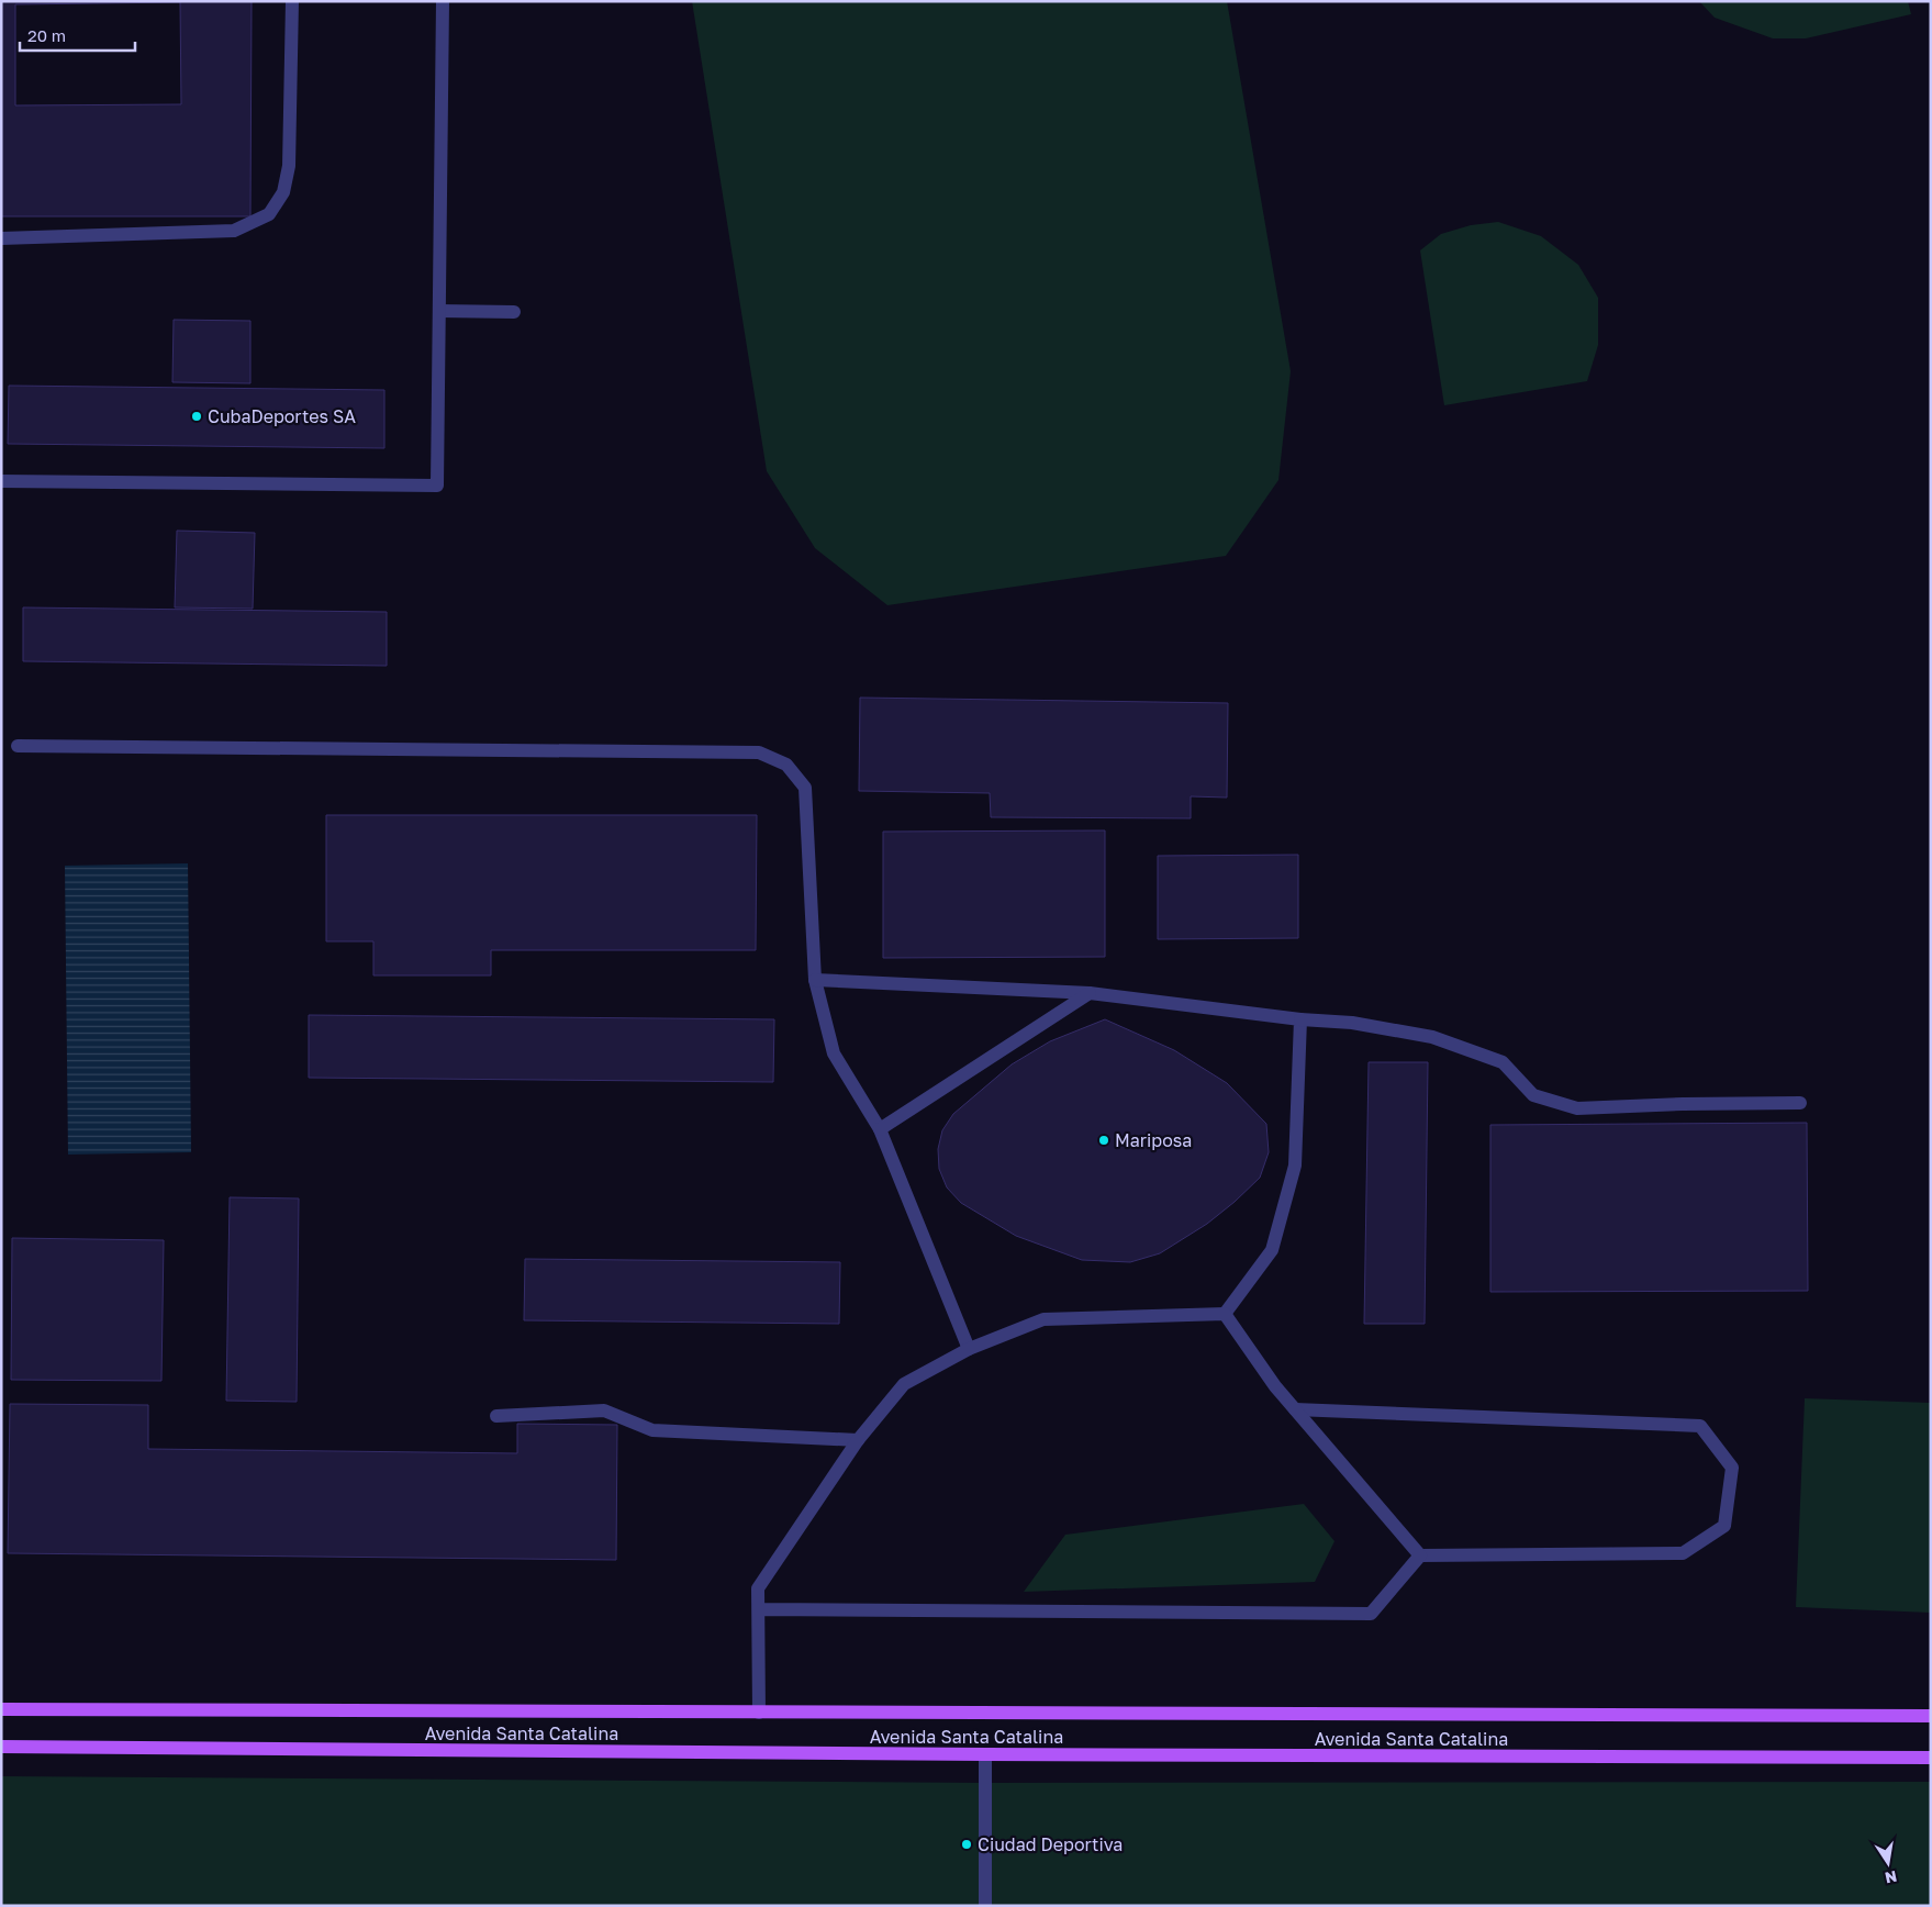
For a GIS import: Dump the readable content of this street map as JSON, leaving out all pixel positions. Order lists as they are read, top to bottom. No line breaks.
{"streets":{"main road":["Avenida Santa Catalina"]},"places":["CubaDeportes SA","Mariposa","Ciudad Deportiva"],"scale_bar":"20 m","north":"bottom"}
